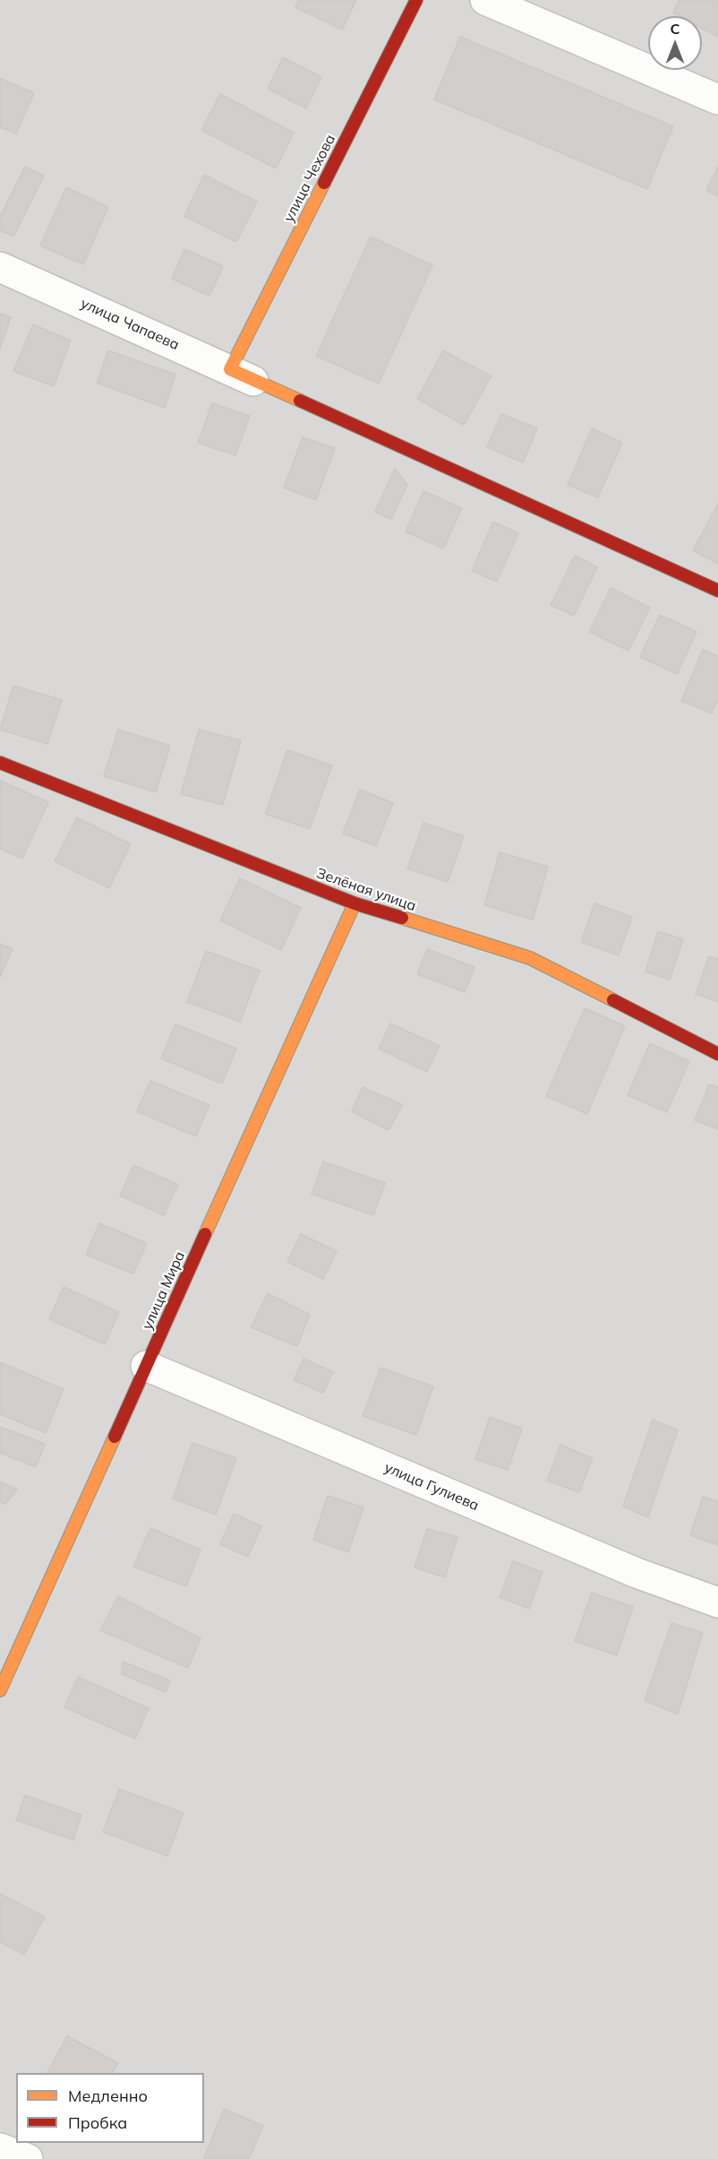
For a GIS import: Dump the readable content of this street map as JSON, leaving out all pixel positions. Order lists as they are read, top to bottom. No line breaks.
{"streets":{"street":["улица Чехова","улица Чапаева","Зелёная улица","улица Мира","улица Гулиева"]},"crossings":[["улица Чехова","улица Чапаева"],["Зелёная улица","улица Мира"],["улица Мира","улица Гулиева"]],"legend":["Медленно","Пробка"],"north":"top"}
